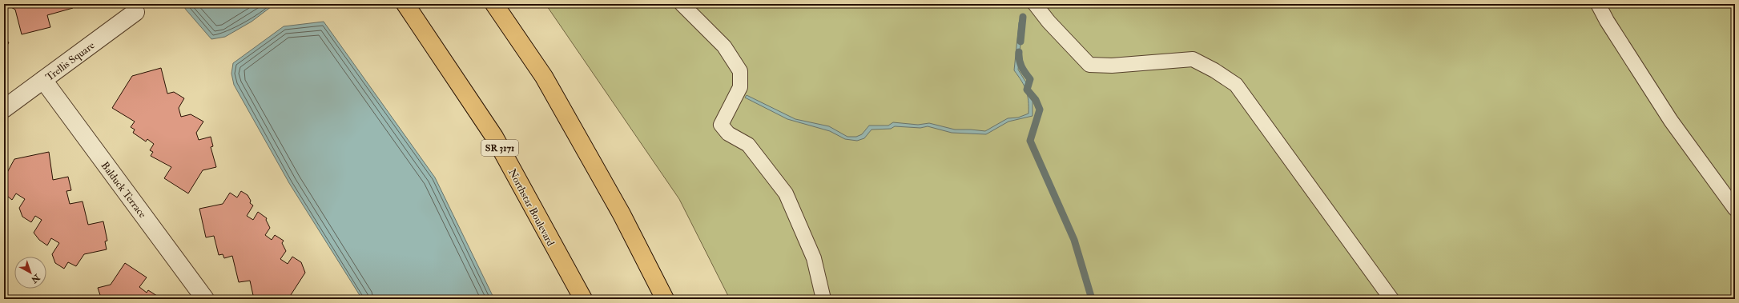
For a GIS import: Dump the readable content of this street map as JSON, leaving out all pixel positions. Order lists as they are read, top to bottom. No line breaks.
{"streets":{"main road":["SR 3171","Northstar Boulevard"],"street":["Trellis Square","Balduck Terrace"]},"crossings":[["Trellis Square","Balduck Terrace"]],"north":"bottom right"}
